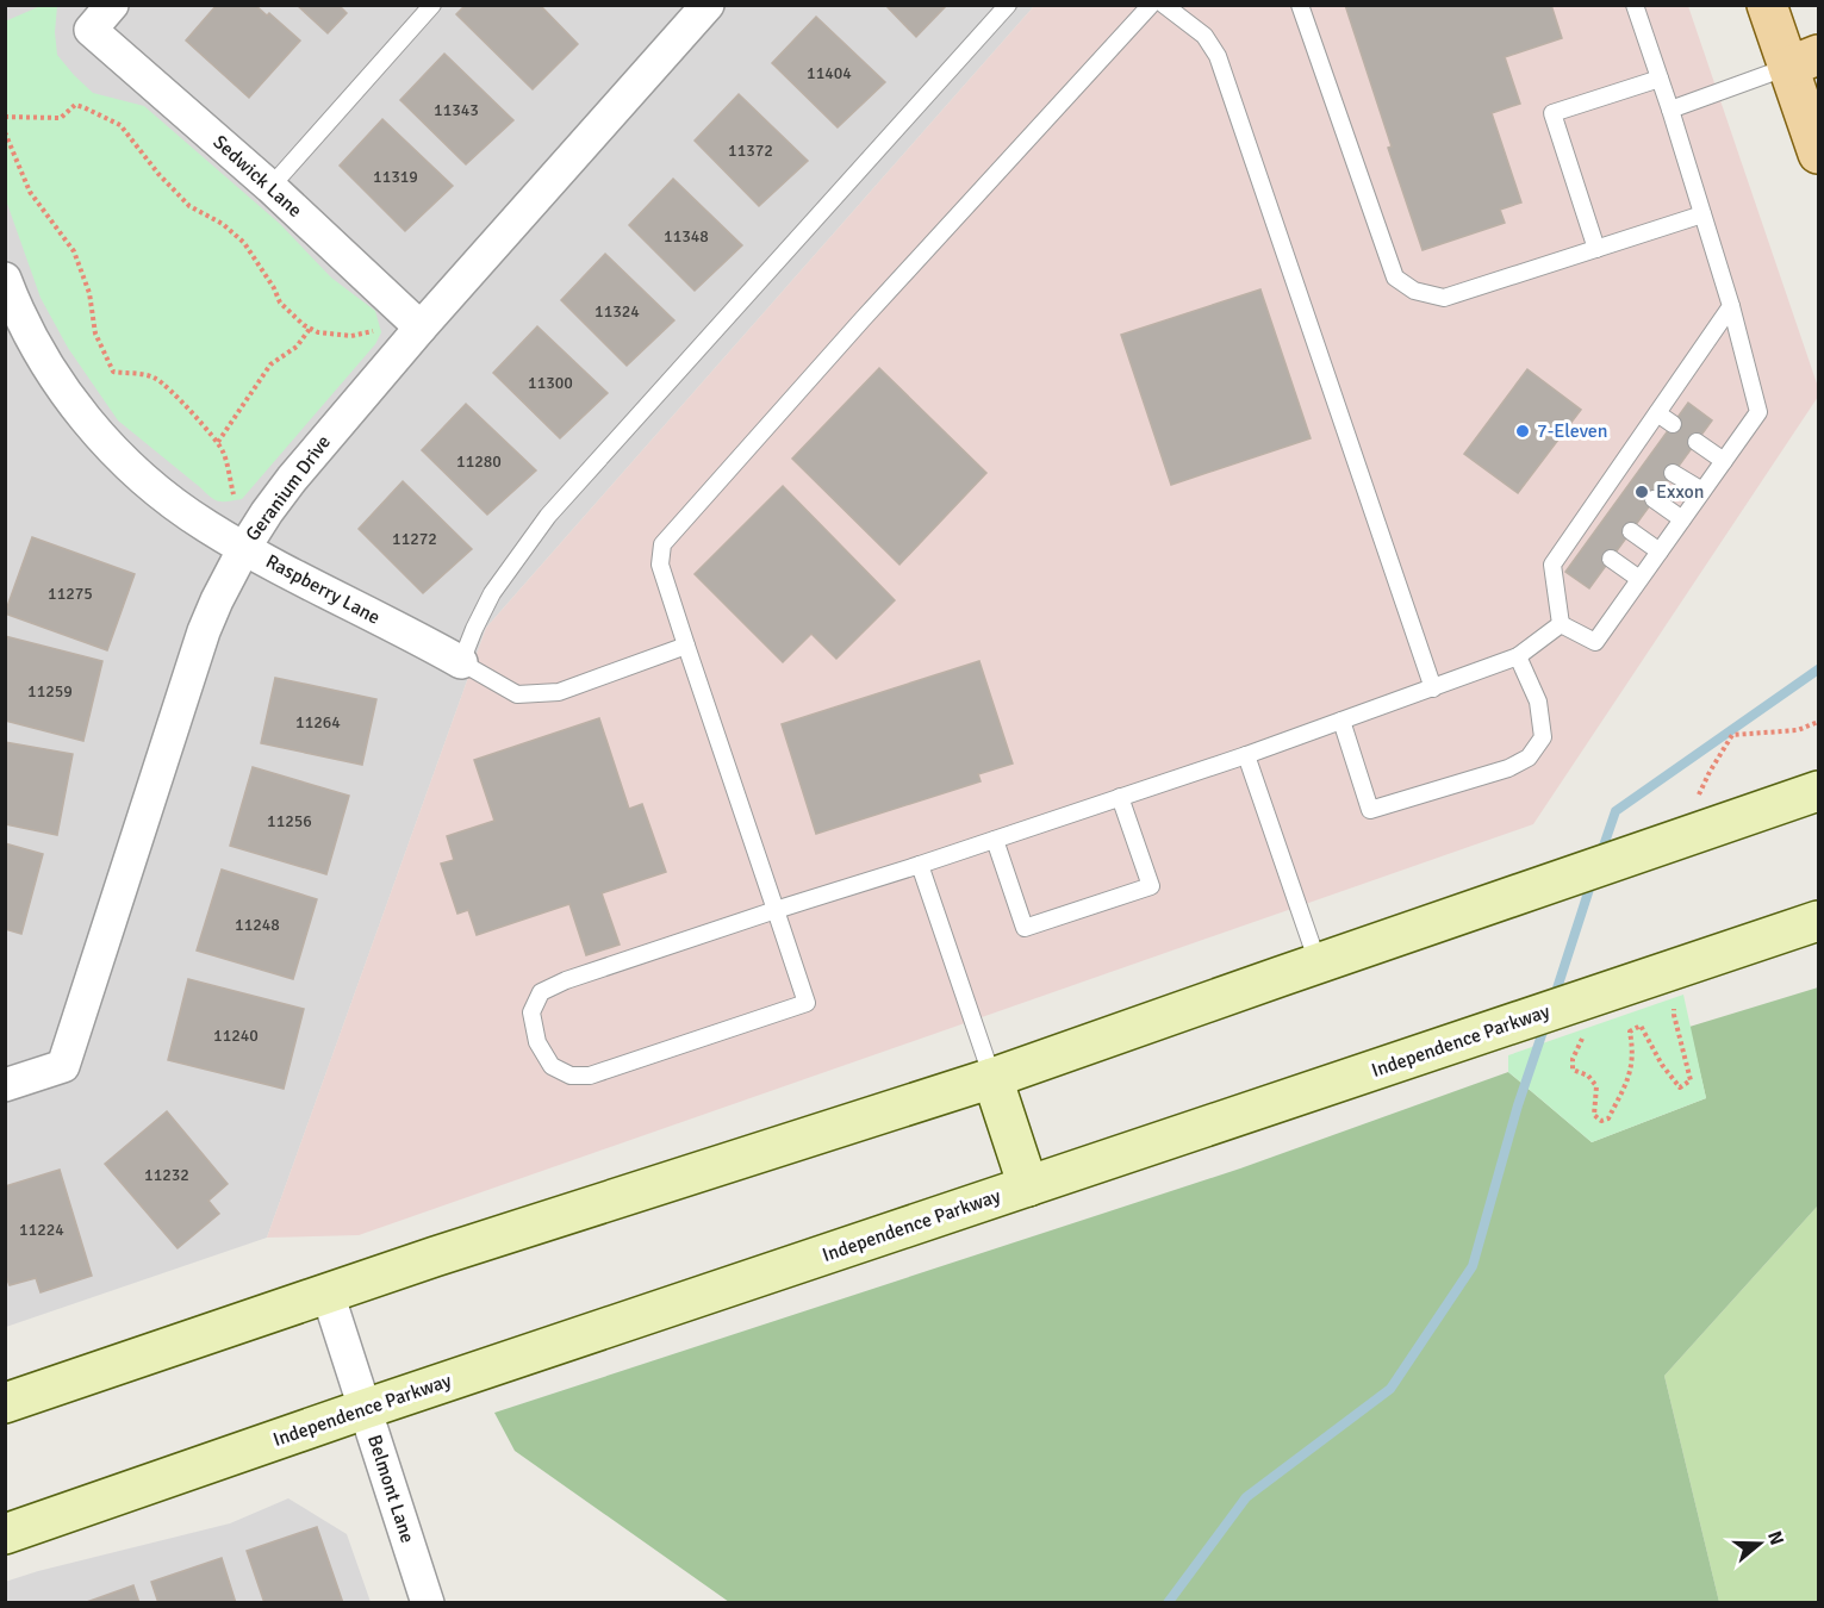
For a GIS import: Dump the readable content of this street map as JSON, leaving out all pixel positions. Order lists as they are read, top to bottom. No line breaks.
{"streets":{"main road":["Independence Parkway"],"street":["Sedwick Lane","Geranium Drive","Raspberry Lane","Belmont Lane"]},"crossings":[["Sedwick Lane","Geranium Drive"],["Geranium Drive","Raspberry Lane"],["Independence Parkway","Belmont Lane"]],"places":["7-Eleven","Exxon"],"house_numbers":["11404","11343","11372","11319","11348","11324","11300","11280","11272","11275","11259","11264","11256","11248","11240","11232","11224"],"north":"right"}
